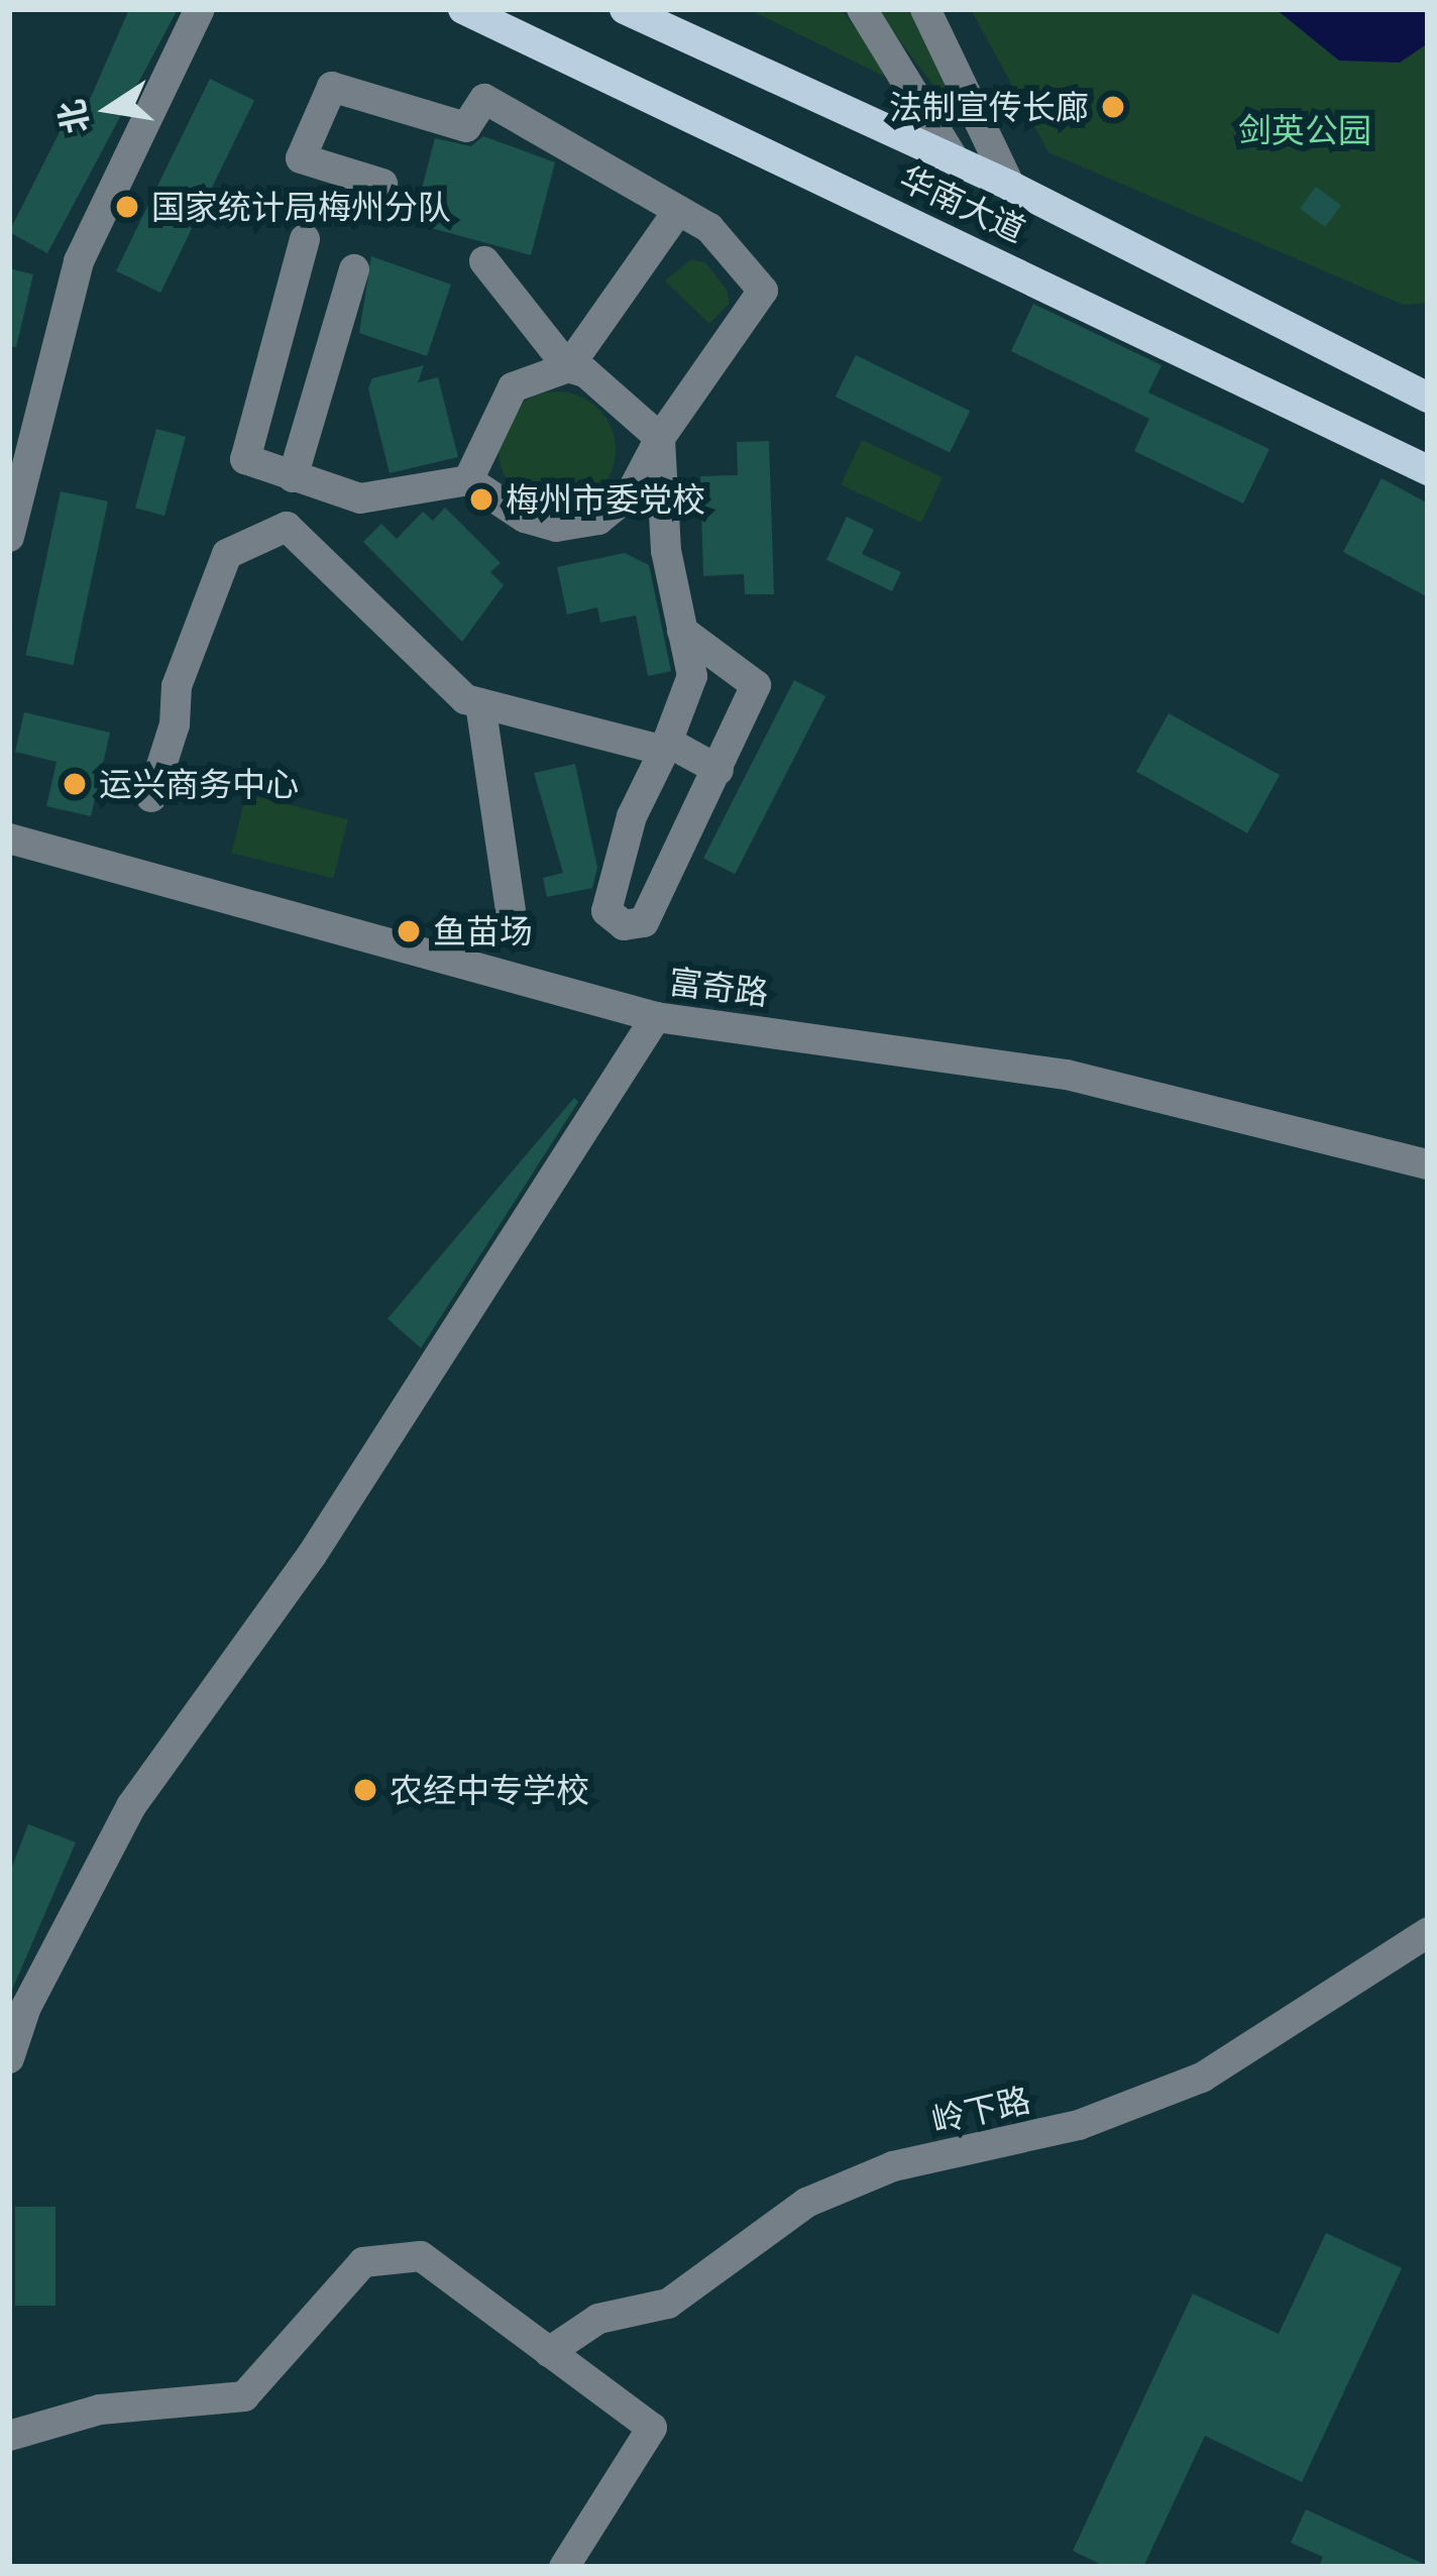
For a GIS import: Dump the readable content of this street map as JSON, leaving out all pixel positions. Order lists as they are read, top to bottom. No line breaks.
{"streets":{"main road":["华南大道"],"street":["富奇路","岭下路"]},"parks":["剑英公园"],"places":["法制宣传长廊","国家统计局梅州分队","梅州市委党校","运兴商务中心","鱼苗场","农经中专学校"],"north":"left"}
